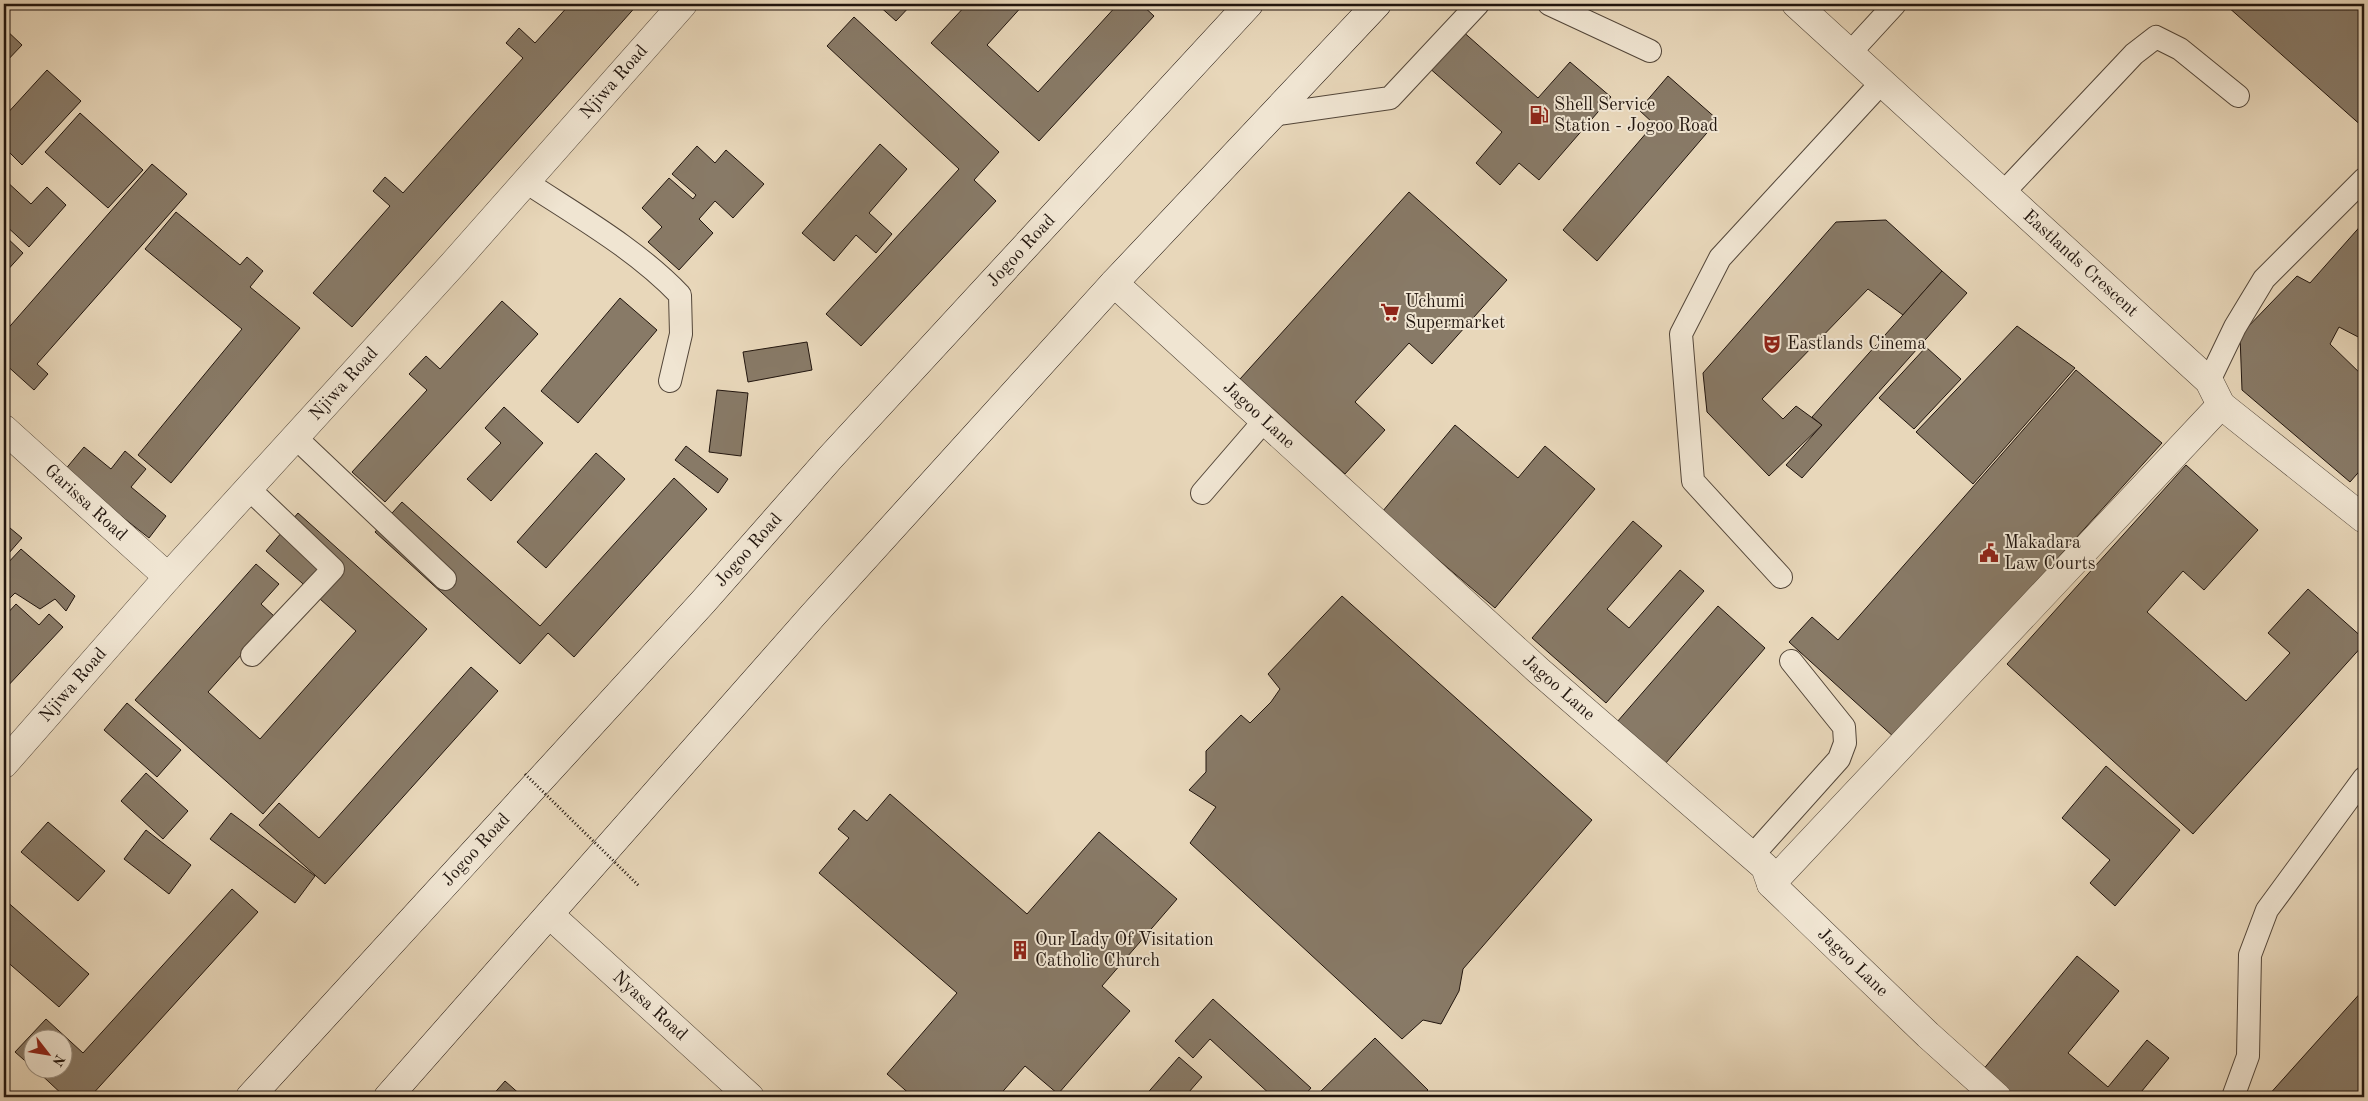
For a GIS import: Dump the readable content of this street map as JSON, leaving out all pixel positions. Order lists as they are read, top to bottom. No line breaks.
{"streets":{"street":["Njiwa Road","Jogoo Road","Eastlands Crescent","Jagoo Lane","Garissa Road","Nyasa Road"]},"crossings":[["Njiwa Road","Garissa Road"]],"places":{"fuel station":["Shell Service Station - Jogoo Road"],"supermarket":["Uchumi Supermarket"],"theatre":["Eastlands Cinema"],"public building":["Makadara Law Courts"],"building":["Our Lady Of Visitation Catholic Church"]},"north":"bottom right"}
